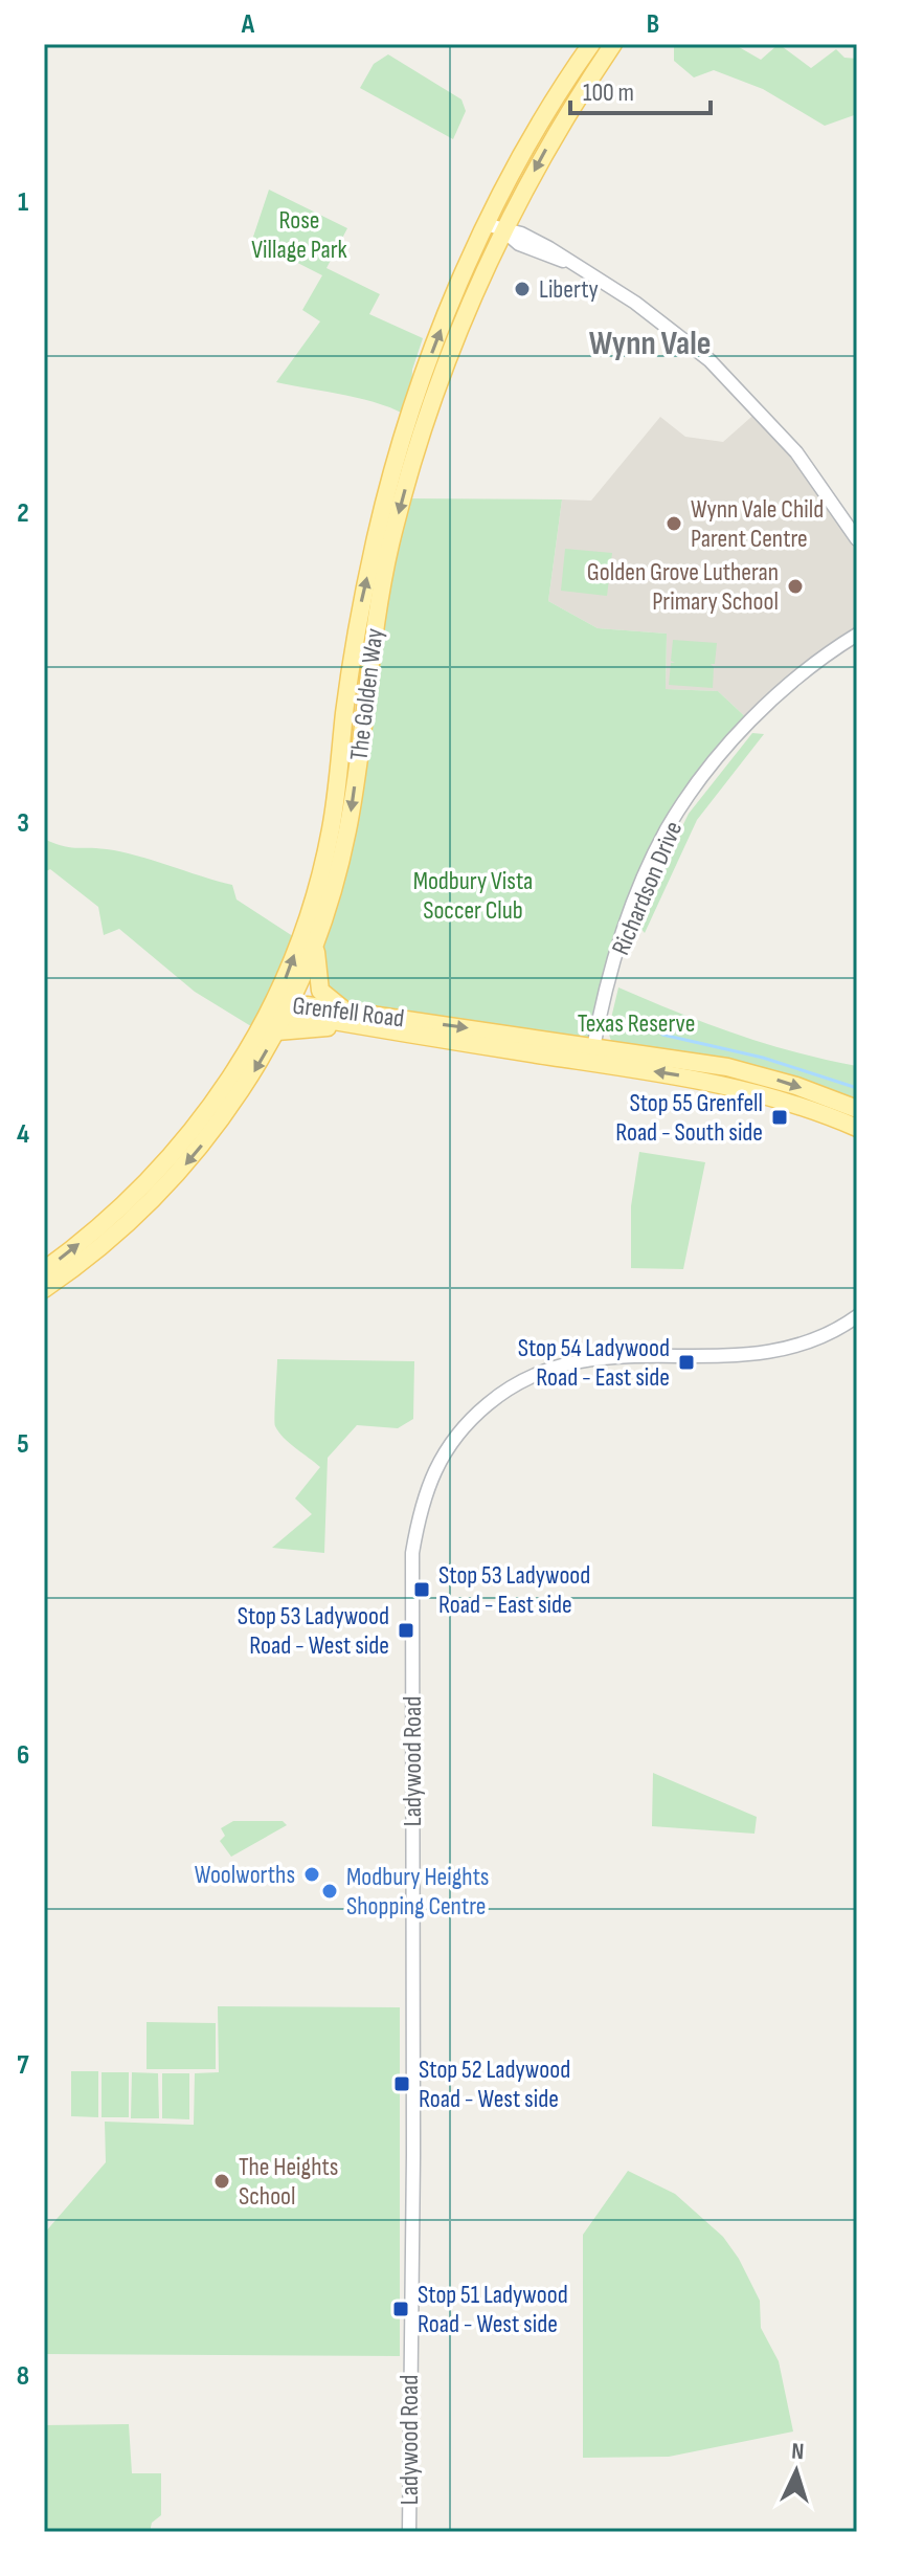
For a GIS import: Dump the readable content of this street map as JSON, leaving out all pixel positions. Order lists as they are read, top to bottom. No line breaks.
{"streets":{"main road":["The Golden Way","Grenfell Road"],"street":["Richardson Drive","Ladywood Road"]},"crossings":[["The Golden Way","Grenfell Road"],["Richardson Drive","Grenfell Road"]],"districts":["Wynn Vale"],"parks":["Rose Village Park","Modbury Vista Soccer Club","Texas Reserve"],"places":{"other":["Liberty","Wynn Vale Child Parent Centre","Golden Grove Lutheran Primary School","Woolworths","Modbury Heights Shopping Centre","The Heights School"],"transit":["Stop 55 Grenfell Road - South side","Stop 54 Ladywood Road - East side","Stop 53 Ladywood Road - East side","Stop 53 Ladywood Road - West side","Stop 52 Ladywood Road - West side","Stop 51 Ladywood Road - West side"]},"scale_bar":"100 m","north":"top","grid":{"columns":["A","B"],"rows":["1","2","3","4","5","6","7","8"]}}
